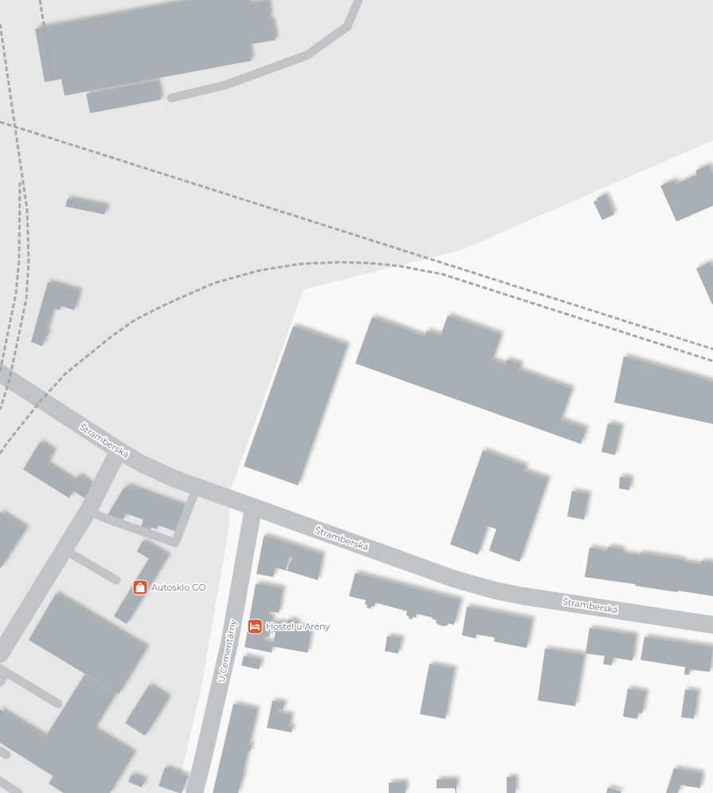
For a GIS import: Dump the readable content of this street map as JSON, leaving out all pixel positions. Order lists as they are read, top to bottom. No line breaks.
{"streets":{"street":["Štramberská","U Cementárny"]},"crossings":[["Štramberská","U Cementárny"]],"places":{"shop":["Autosklo GO"],"hotel":["Hostel u Arény"]}}
